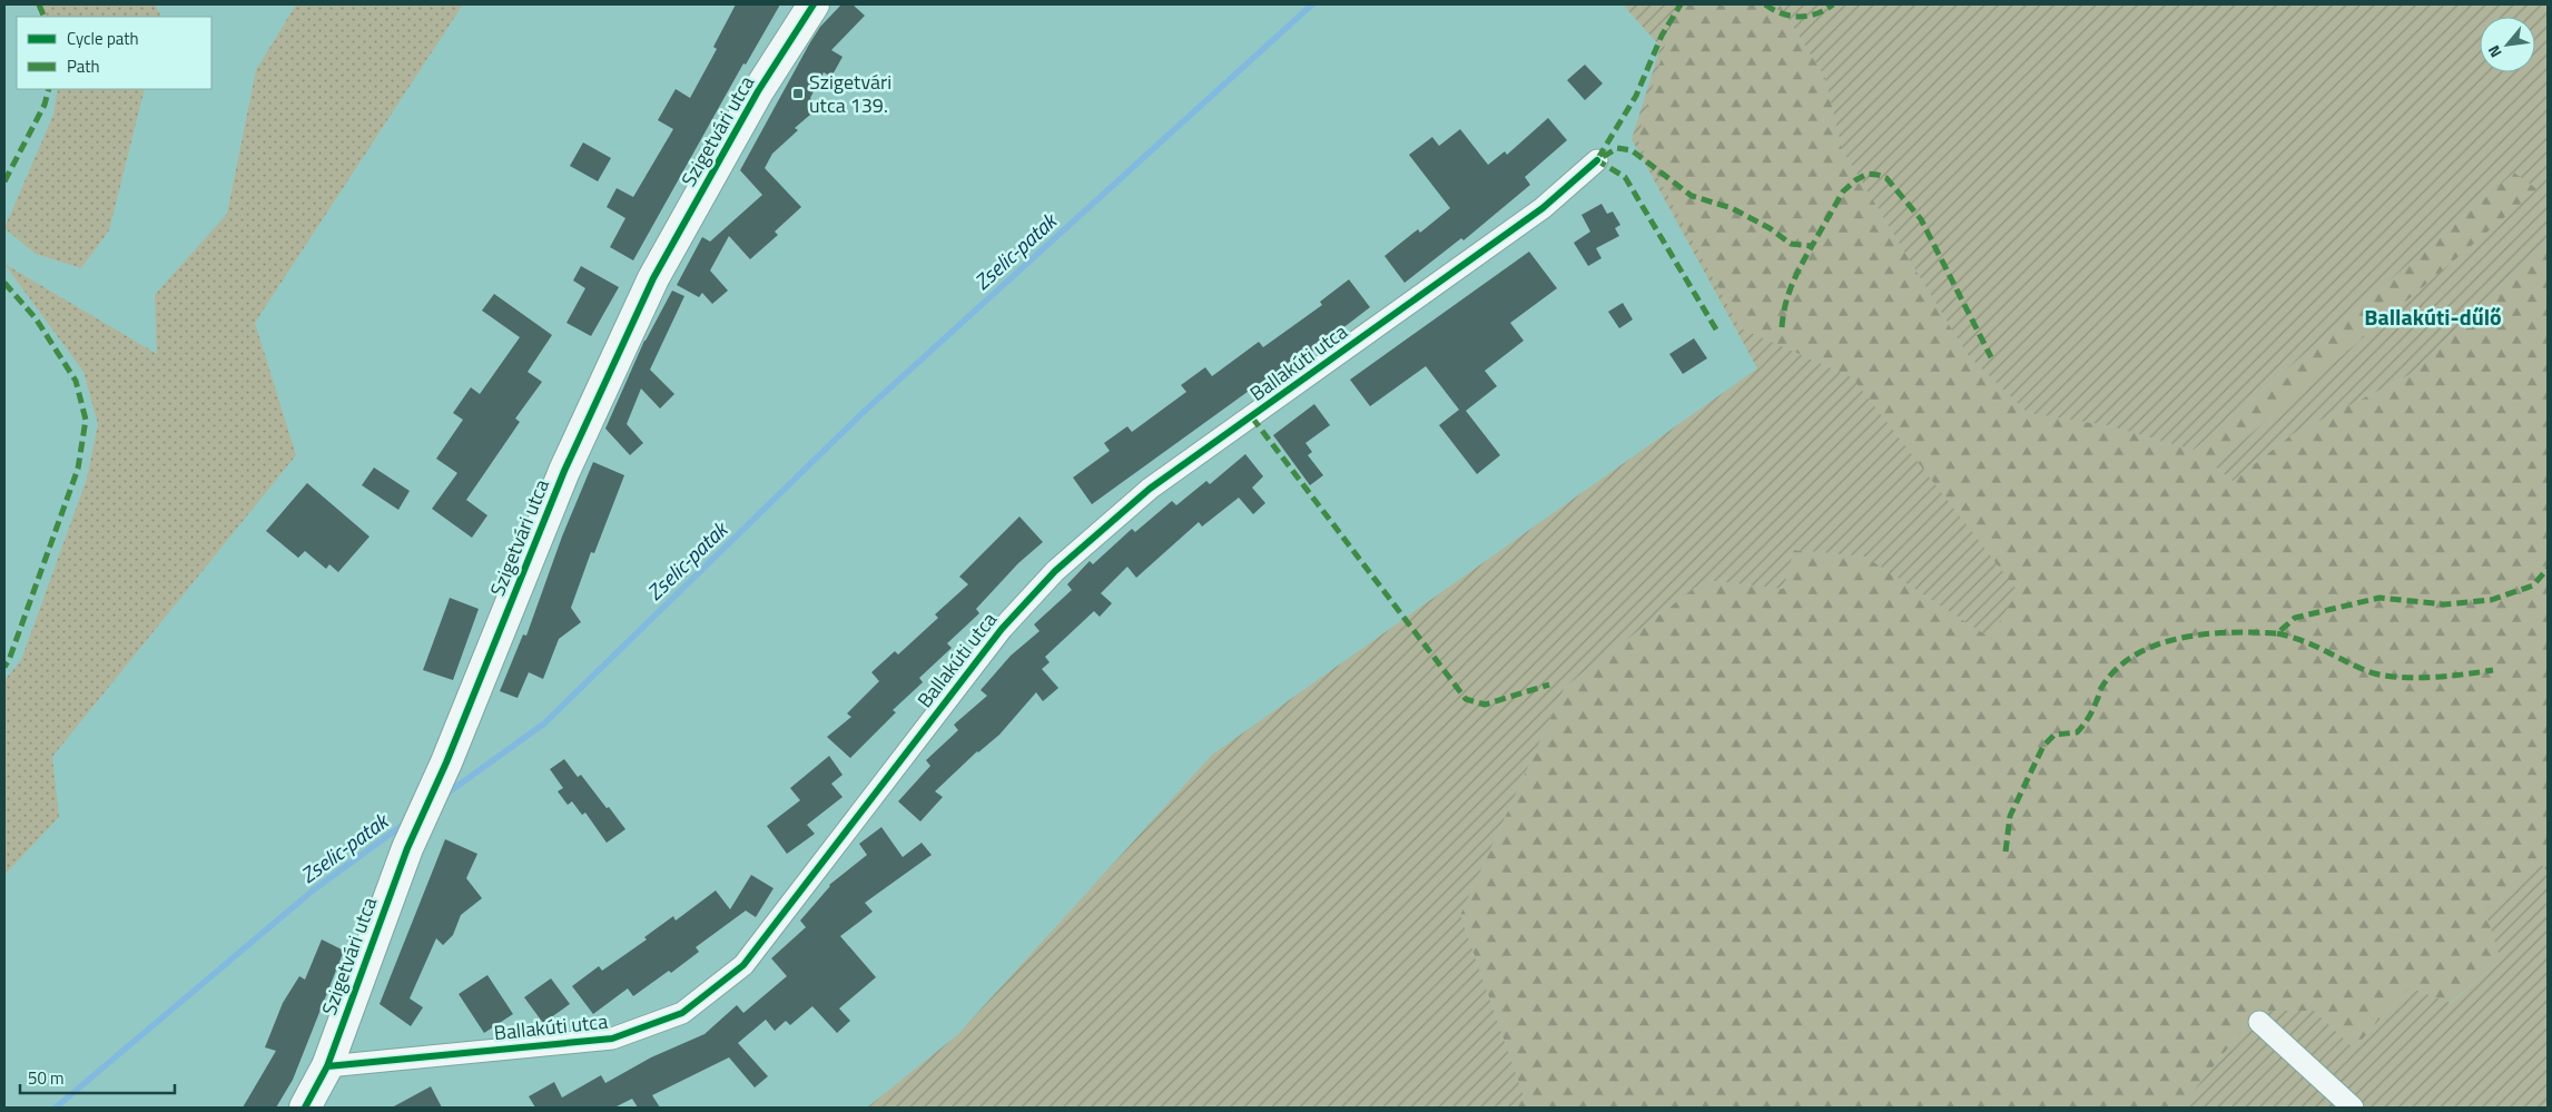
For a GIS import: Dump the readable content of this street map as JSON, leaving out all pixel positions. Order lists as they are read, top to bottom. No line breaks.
{"streets":{"street":["Szigetvári utca","Ballakúti utca"]},"crossings":[["Szigetvári utca","Ballakúti utca"]],"districts":["Ballakúti-dűlő"],"water":["Zselic-patak"],"places":{"transit":["Szigetvári utca 139."]},"legend":["Cycle path","Path"],"scale_bar":"50 m","north":"bottom left"}
